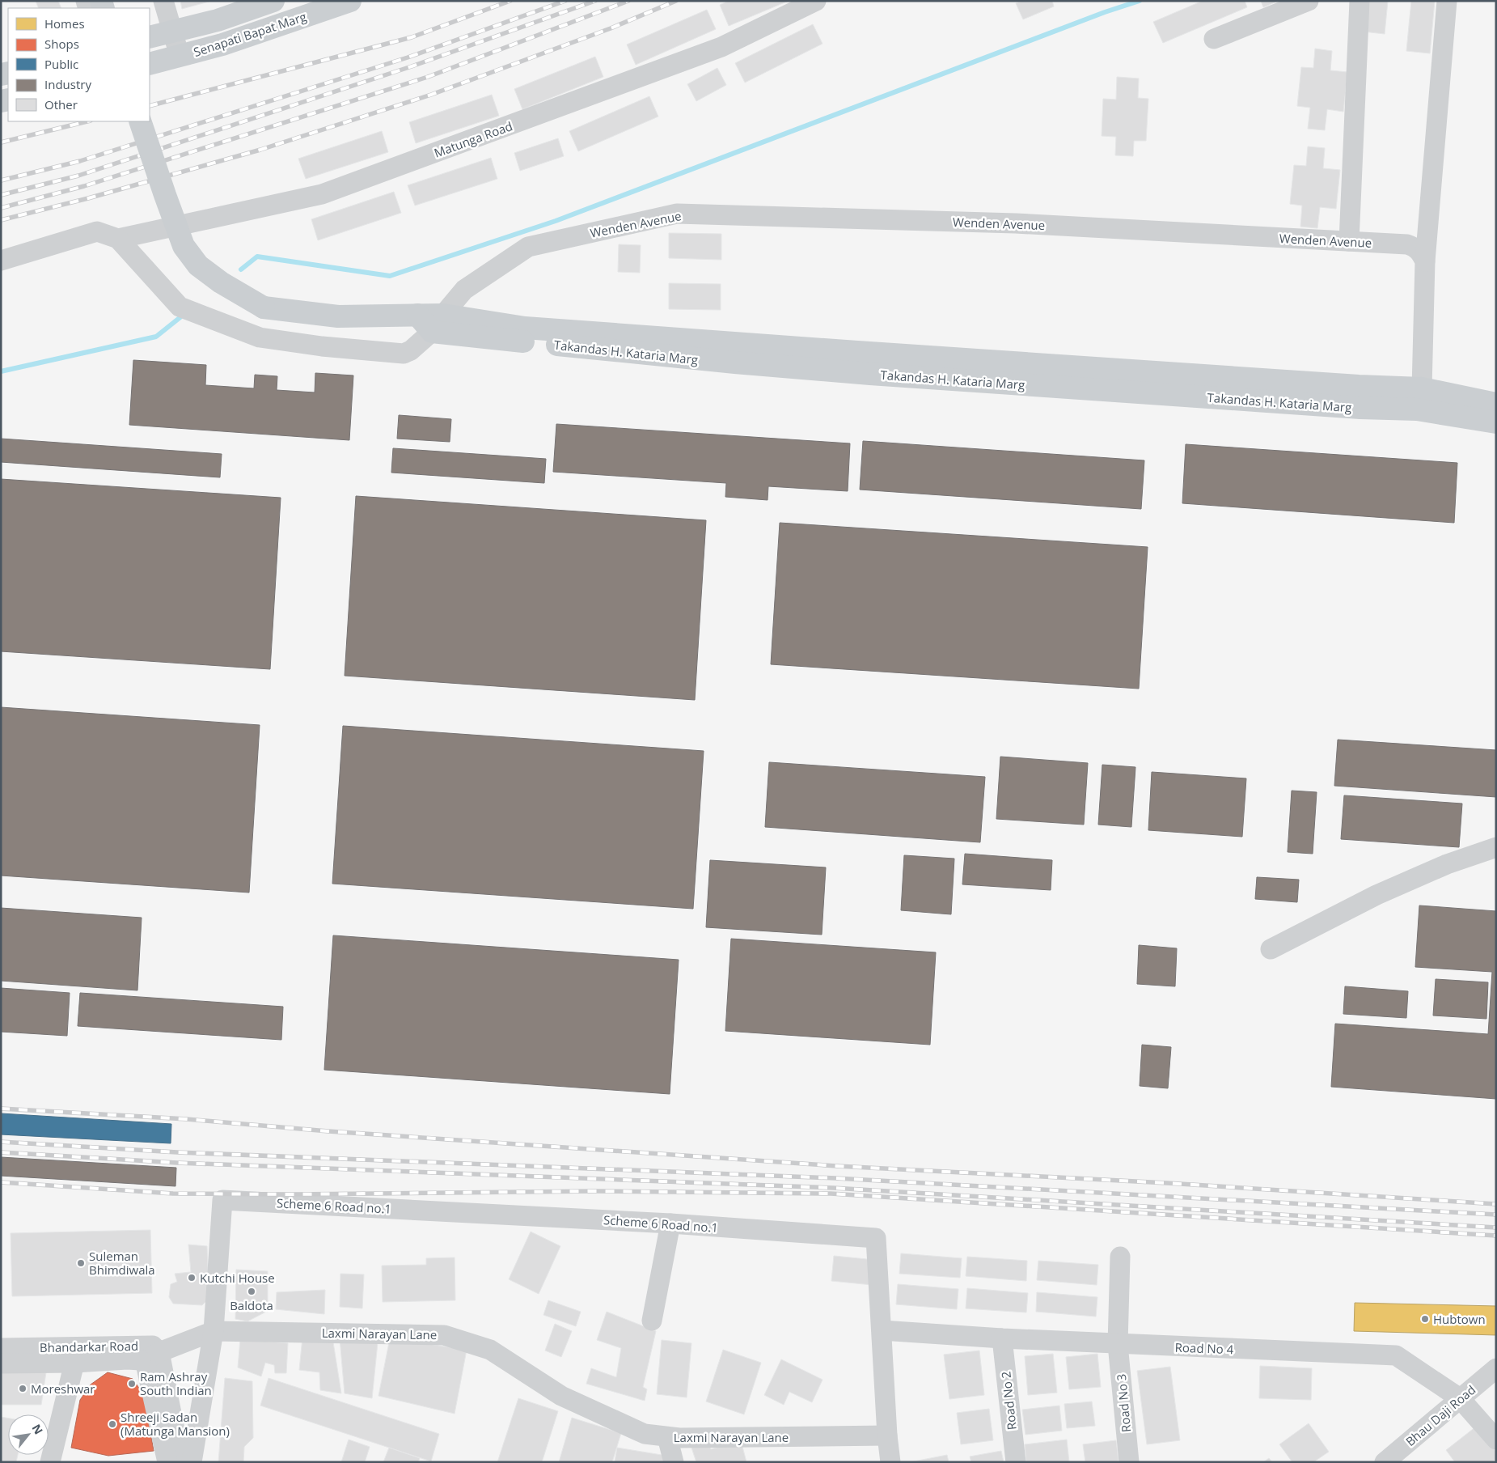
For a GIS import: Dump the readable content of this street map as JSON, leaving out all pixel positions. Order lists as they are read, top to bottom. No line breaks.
{"streets":{"main road":["Senapati Bapat Marg","Takandas H. Kataria Marg"],"street":["Matunga Road","Wenden Avenue","Scheme 6 Road no.1","Laxmi Narayan Lane","Bhandarkar Road","Road No 4","Road No 2","Road No 3","Bhau Daji Road"]},"crossings":[["Matunga Road","Wenden Avenue"],["Wenden Avenue","Takandas H. Kataria Marg"],["Scheme 6 Road no.1","Laxmi Narayan Lane"],["Scheme 6 Road no.1","Road No 4"],["Laxmi Narayan Lane","Bhandarkar Road"],["Road No 4","Road No 2"],["Road No 4","Road No 3"],["Road No 4","Bhau Daji Road"]],"places":["Suleman Bhimdiwala","Kutchi House","Baldota","Hubtown","Ram Ashray South Indian","Moreshwar","Shreeji Sadan (Matunga Mansion)"],"legend":["Homes","Shops","Public","Industry","Other"],"north":"top right"}
